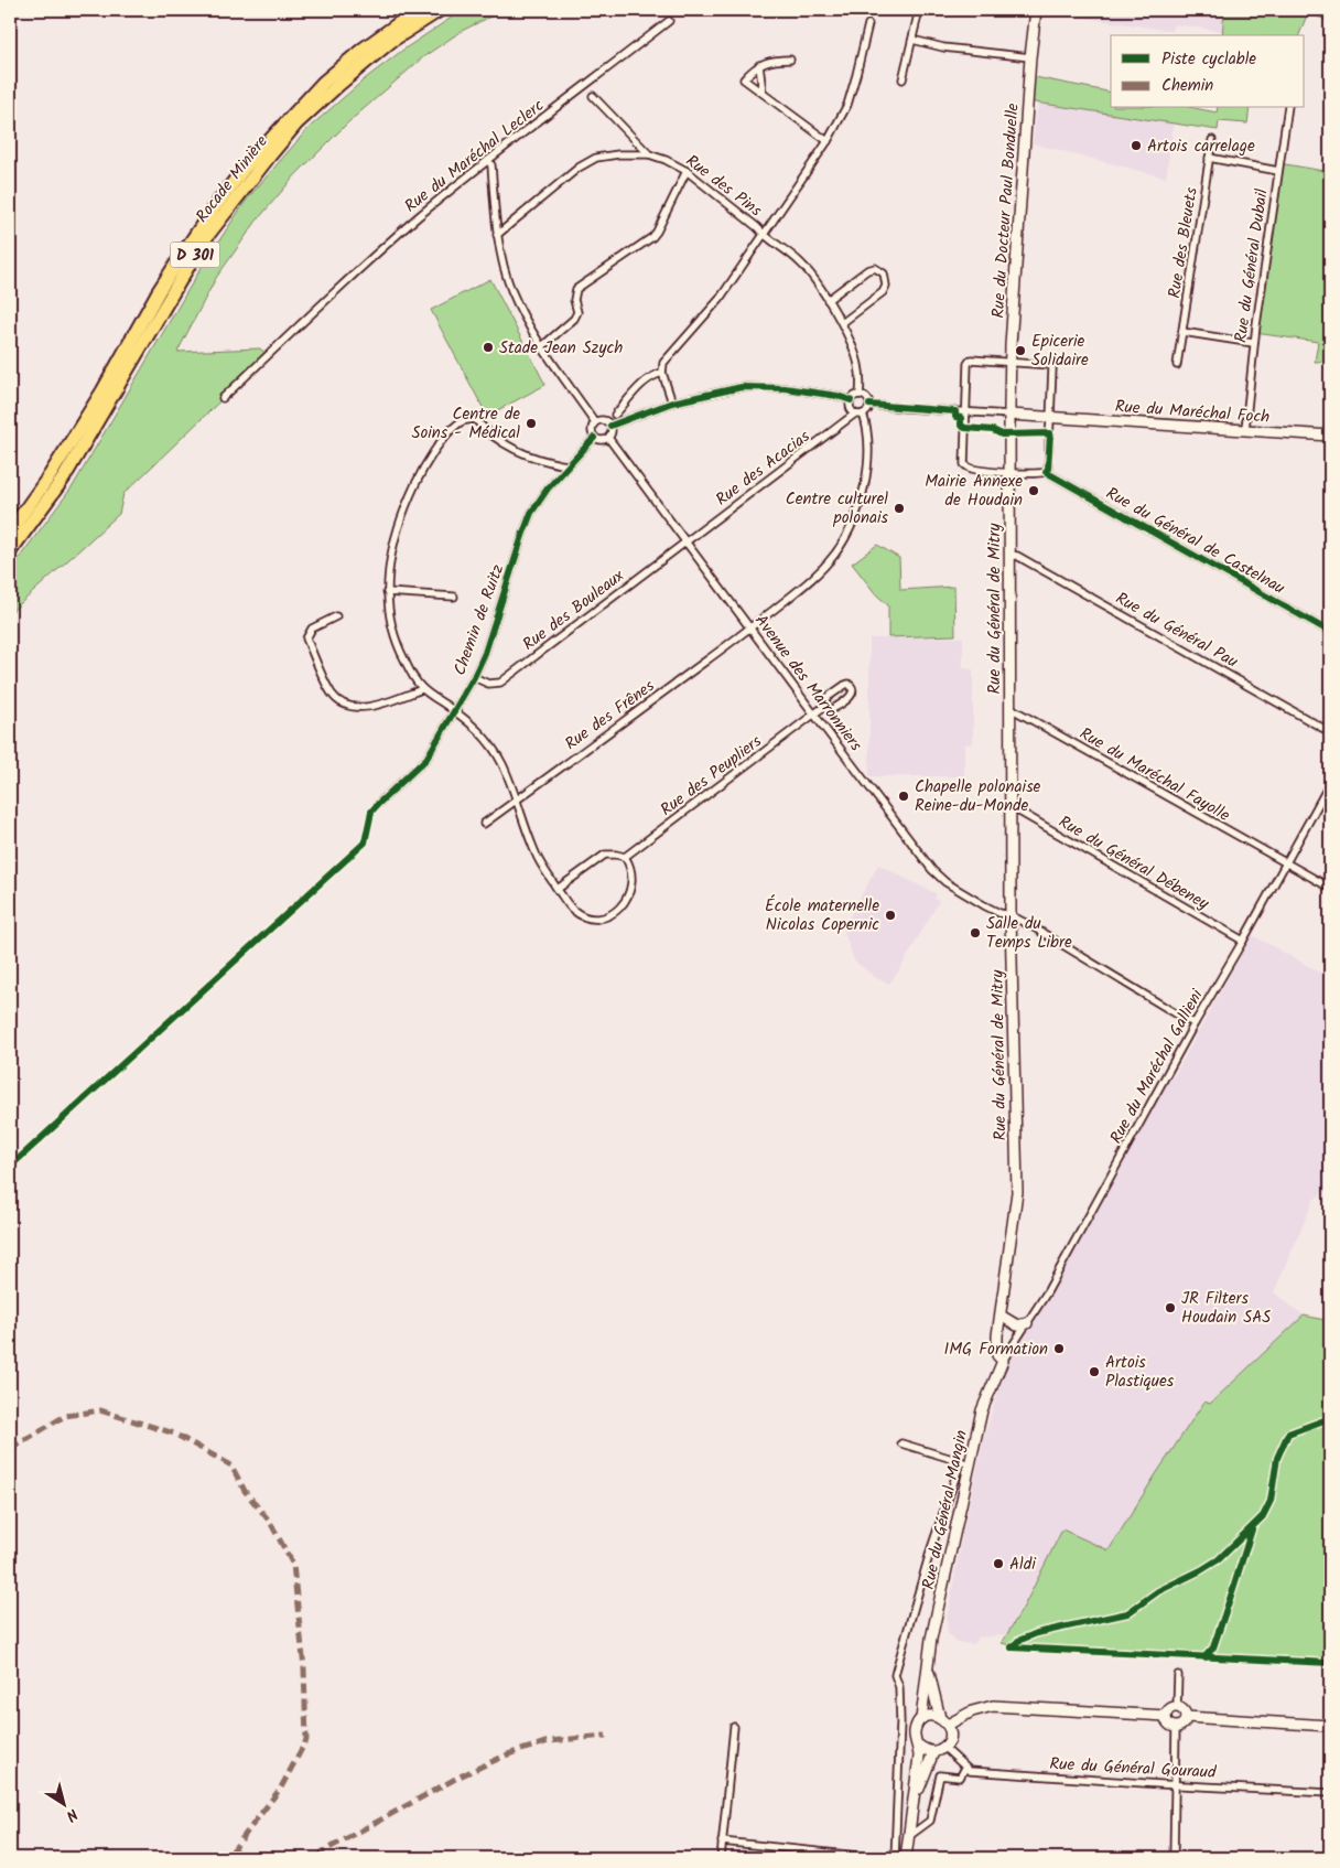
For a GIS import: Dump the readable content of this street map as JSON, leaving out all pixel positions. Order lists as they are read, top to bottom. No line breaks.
{"streets":{"highway":["Rocade Minière","D 301"],"street":["Rue du Maréchal Leclerc","Rue des Pins","Rue du Docteur Paul Bonduelle","Rue des Bleuets","Rue du Général Dubail","Rue du Maréchal Foch","Rue des Acacias","Rue du Général de Castelnau","Rue du Général de Mitry","Rue des Bouleaux","Chemin de Ruitz","Rue du Général Pau","Avenue des Marronniers","Rue des Frênes","Rue du Maréchal Fayolle","Rue des Peupliers","Rue du Général Débeney","Rue du Maréchal Gallieni","Rue du Général Mangin","Rue du Général Gouraud"]},"crossings":[["Rue des Pins","Rue des Acacias"],["Rue des Pins","Rue des Frênes"],["Rue du Docteur Paul Bonduelle","Rue du Maréchal Foch"],["Rue du Docteur Paul Bonduelle","Rue du Général de Mitry"],["Rue du Général Dubail","Rue du Maréchal Foch"],["Rue du Maréchal Foch","Rue du Général de Mitry"],["Rue des Acacias","Rue des Bouleaux"],["Rue des Acacias","Avenue des Marronniers"],["Rue des Acacias","Rue des Frênes"],["Rue du Général de Mitry","Rue du Général Pau"],["Rue du Général de Mitry","Avenue des Marronniers"],["Rue du Général de Mitry","Rue du Maréchal Fayolle"],["Rue du Général de Mitry","Rue du Général Débeney"],["Rue du Général de Mitry","Rue du Maréchal Gallieni"],["Rue du Général de Mitry","Rue du Général Mangin"],["Rue des Bouleaux","Chemin de Ruitz"],["Rue des Bouleaux","Avenue des Marronniers"],["Chemin de Ruitz","Avenue des Marronniers"],["Avenue des Marronniers","Rue des Frênes"],["Avenue des Marronniers","Rue des Peupliers"],["Avenue des Marronniers","Rue du Maréchal Gallieni"],["Rue du Maréchal Fayolle","Rue du Maréchal Gallieni"],["Rue du Général Débeney","Rue du Maréchal Gallieni"],["Rue du Maréchal Gallieni","Rue du Général Mangin"]],"places":["Artois carrelage","Stade Jean Szych","Epicerie Solidaire","Centre de Soins - Médical","Mairie Annexe de Houdain","Centre culturel polonais","Chapelle polonaise Reine-du-Monde","École maternelle Nicolas Copernic","Salle du Temps Libre","JR Filters Houdain SAS","IMG Formation","Artois Plastiques","Aldi"],"legend":["Piste cyclable","Chemin"],"north":"bottom right"}
